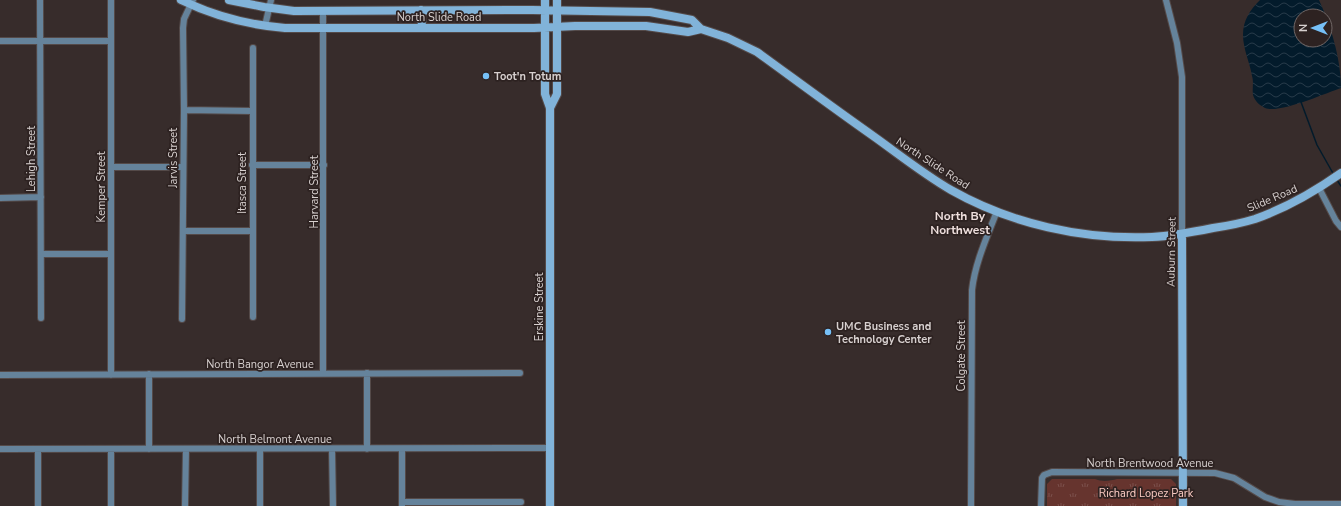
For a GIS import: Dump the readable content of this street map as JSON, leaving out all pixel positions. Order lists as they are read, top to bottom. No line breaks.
{"streets":{"main road":["North Slide Road","Slide Road","Auburn Street","Erskine Street"],"street":["Jarvis Street","Lehigh Street","Itasca Street","Kemper Street","Harvard Street","Colgate Street","North Bangor Avenue","North Belmont Avenue","North Brentwood Avenue"]},"crossings":[["North Slide Road","Jarvis Street"],["North Slide Road","Harvard Street"],["North Slide Road","Slide Road"],["North Slide Road","Auburn Street"],["North Slide Road","Erskine Street"],["North Slide Road","Colgate Street"],["Kemper Street","North Bangor Avenue"],["Harvard Street","North Bangor Avenue"],["Slide Road","Auburn Street"],["Auburn Street","North Brentwood Avenue"],["Erskine Street","North Belmont Avenue"]],"districts":["North By Northwest"],"parks":["Richard Lopez Park"],"places":["Toot'n Totum","UMC Business and Technology Center"],"north":"left"}
